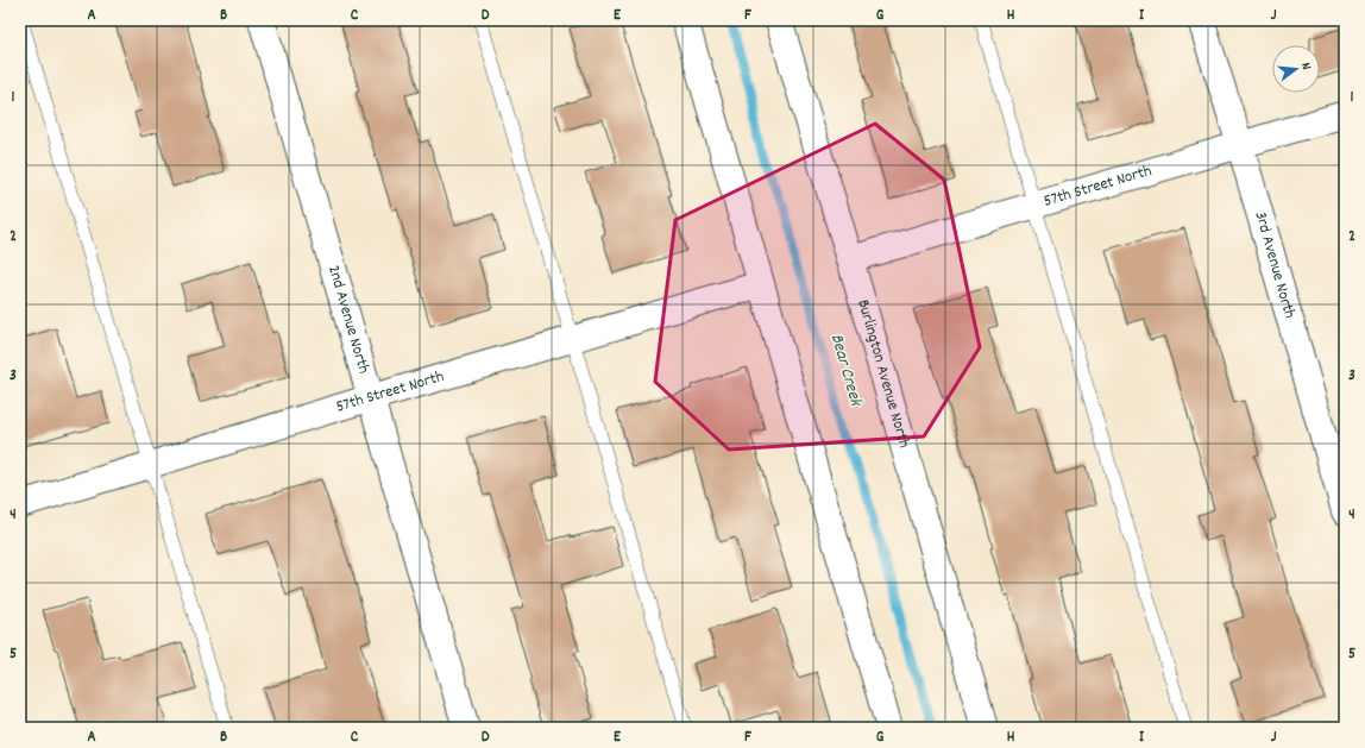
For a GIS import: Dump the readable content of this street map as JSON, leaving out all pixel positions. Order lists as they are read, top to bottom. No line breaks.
{"streets":{"street":["57th Street North","3rd Avenue North","2nd Avenue North","Burlington Avenue North"]},"crossings":[["57th Street North","3rd Avenue North"],["57th Street North","2nd Avenue North"],["57th Street North","Burlington Avenue North"]],"water":["Bear Creek"],"north":"right","grid":{"columns":["A","B","C","D","E","F","G","H","I","J"],"rows":["1","2","3","4","5"]}}
